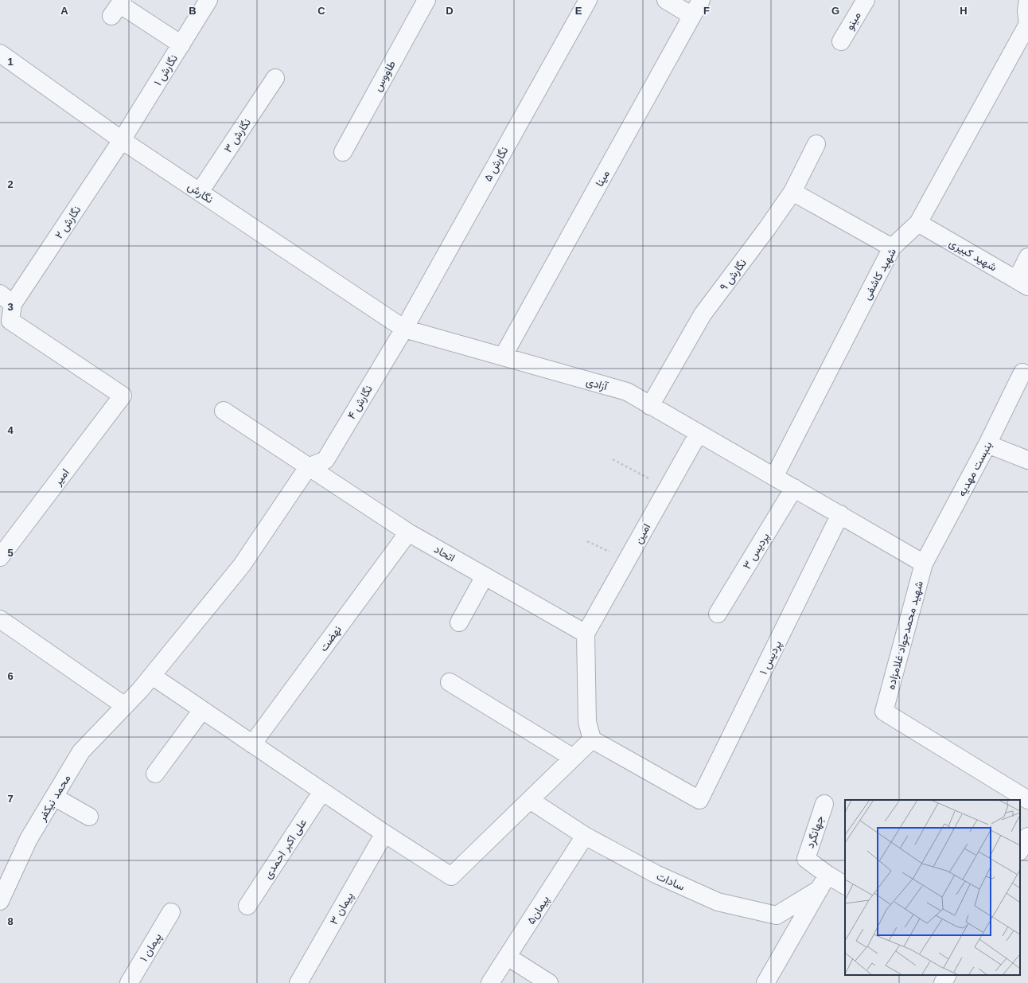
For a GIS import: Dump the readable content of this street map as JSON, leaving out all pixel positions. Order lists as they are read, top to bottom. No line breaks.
{"streets":{"street":["مینو","نگارش ۱","طاووس","نگارش ۳","نگارش ۵","مینا","نگارش","نگارش ۲","شهید کبیری","شهید کاشفی","نگارش ۹","آزادی","نگارش ۴","بنبست مهدیه","امیر","امین","پردیس ۳","اتحاد","شهید محمدجواد غلامزاده","نهضت","پردیس ۱","محمد نیکفر","جهانگرد","علی اکبر احمدی","سادات","پیمان ۳","پیمان۵","پیمان ۱"]},"crossings":[["نگارش ۱","نگارش"],["نگارش ۱","نگارش ۲"],["نگارش ۳","نگارش"],["نگارش ۵","نگارش"],["نگارش ۵","آزادی"],["نگارش ۵","نگارش ۴"],["مینا","آزادی"],["نگارش","نگارش ۲"],["نگارش","آزادی"],["نگارش","نگارش ۴"],["نگارش ۲","امیر"],["شهید کبیری","شهید کاشفی"],["شهید کاشفی","آزادی"],["نگارش ۹","آزادی"],["آزادی","نگارش ۴"],["آزادی","امین"],["نگارش ۴","اتحاد"],["نگارش ۴","محمد نیکفر"],["بنبست مهدیه","شهید محمدجواد غلامزاده"],["امین","اتحاد"],["اتحاد","نهضت"],["اتحاد","محمد نیکفر"],["جهانگرد","سادات"],["سادات","پیمان۵"]],"grid":{"columns":["A","B","C","D","E","F","G","H"],"rows":["1","2","3","4","5","6","7","8"]}}
